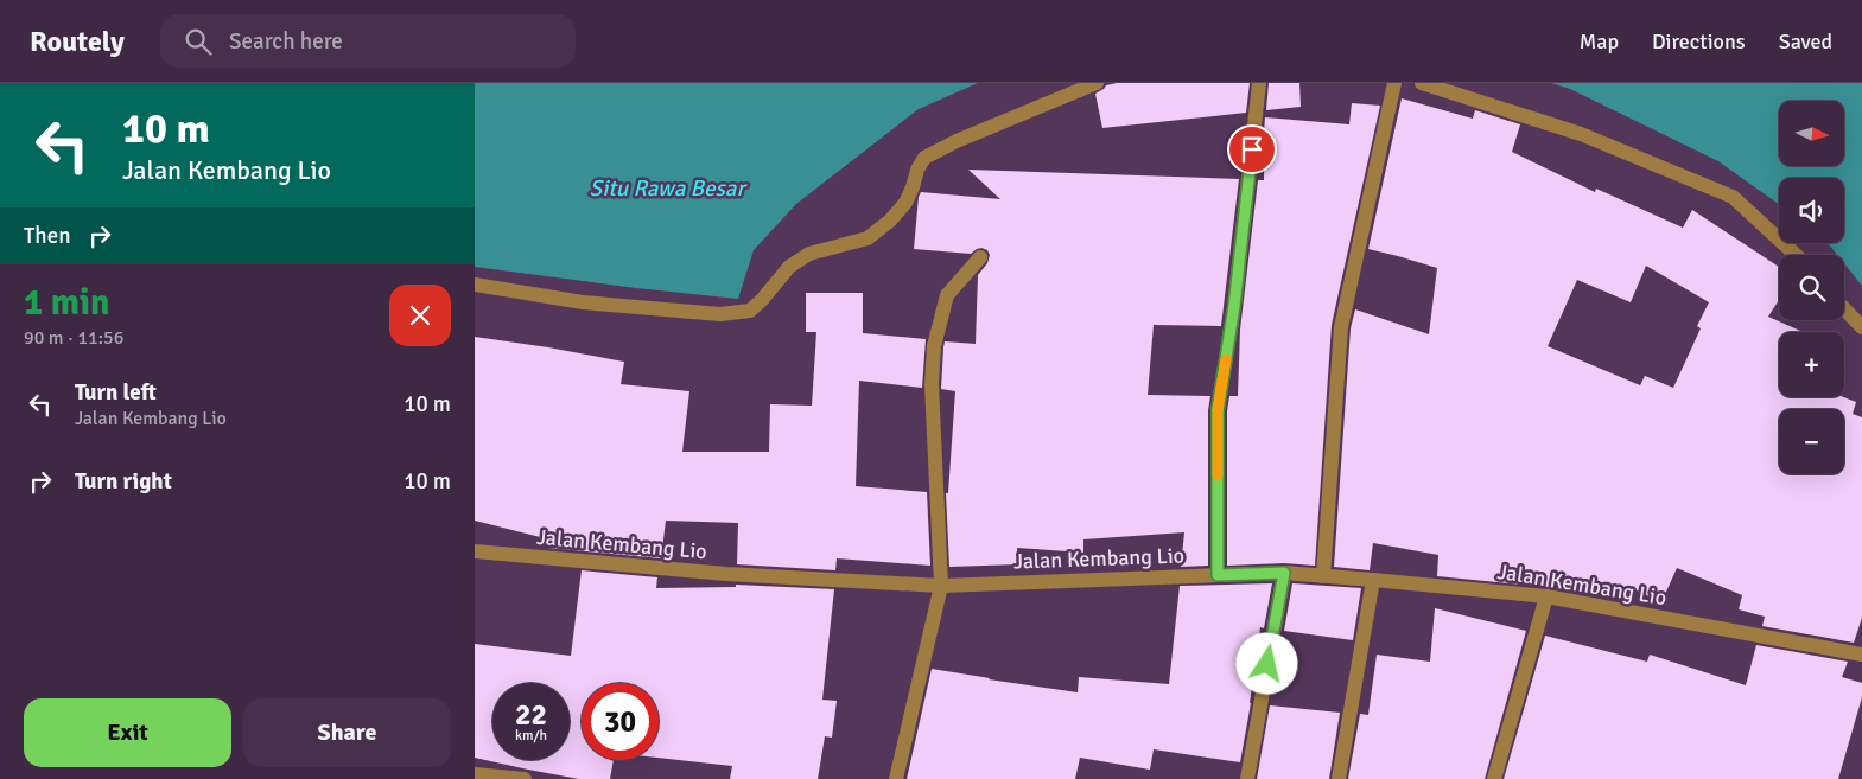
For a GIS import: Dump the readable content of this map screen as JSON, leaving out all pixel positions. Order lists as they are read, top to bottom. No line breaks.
{"streets":{"street":["Jalan Kembang Lio"]},"water":["Situ Rawa Besar"],"north":"right","page":{"header":"Routely","search":"Search here","nav":["Map","Directions","Saved"],"turn":["10 m","Jalan Kembang Lio"],"map_buttons":["+","−"],"then":"Then","heading":["1 min","90 m · 11:56"],"list":[{"name":"Turn left","note":"Jalan Kembang Lio","value":"10 m"},{"name":"Turn right","value":"10 m"}],"speed":"22 km/h","limit":"30","buttons":["Exit","Share"]}}
